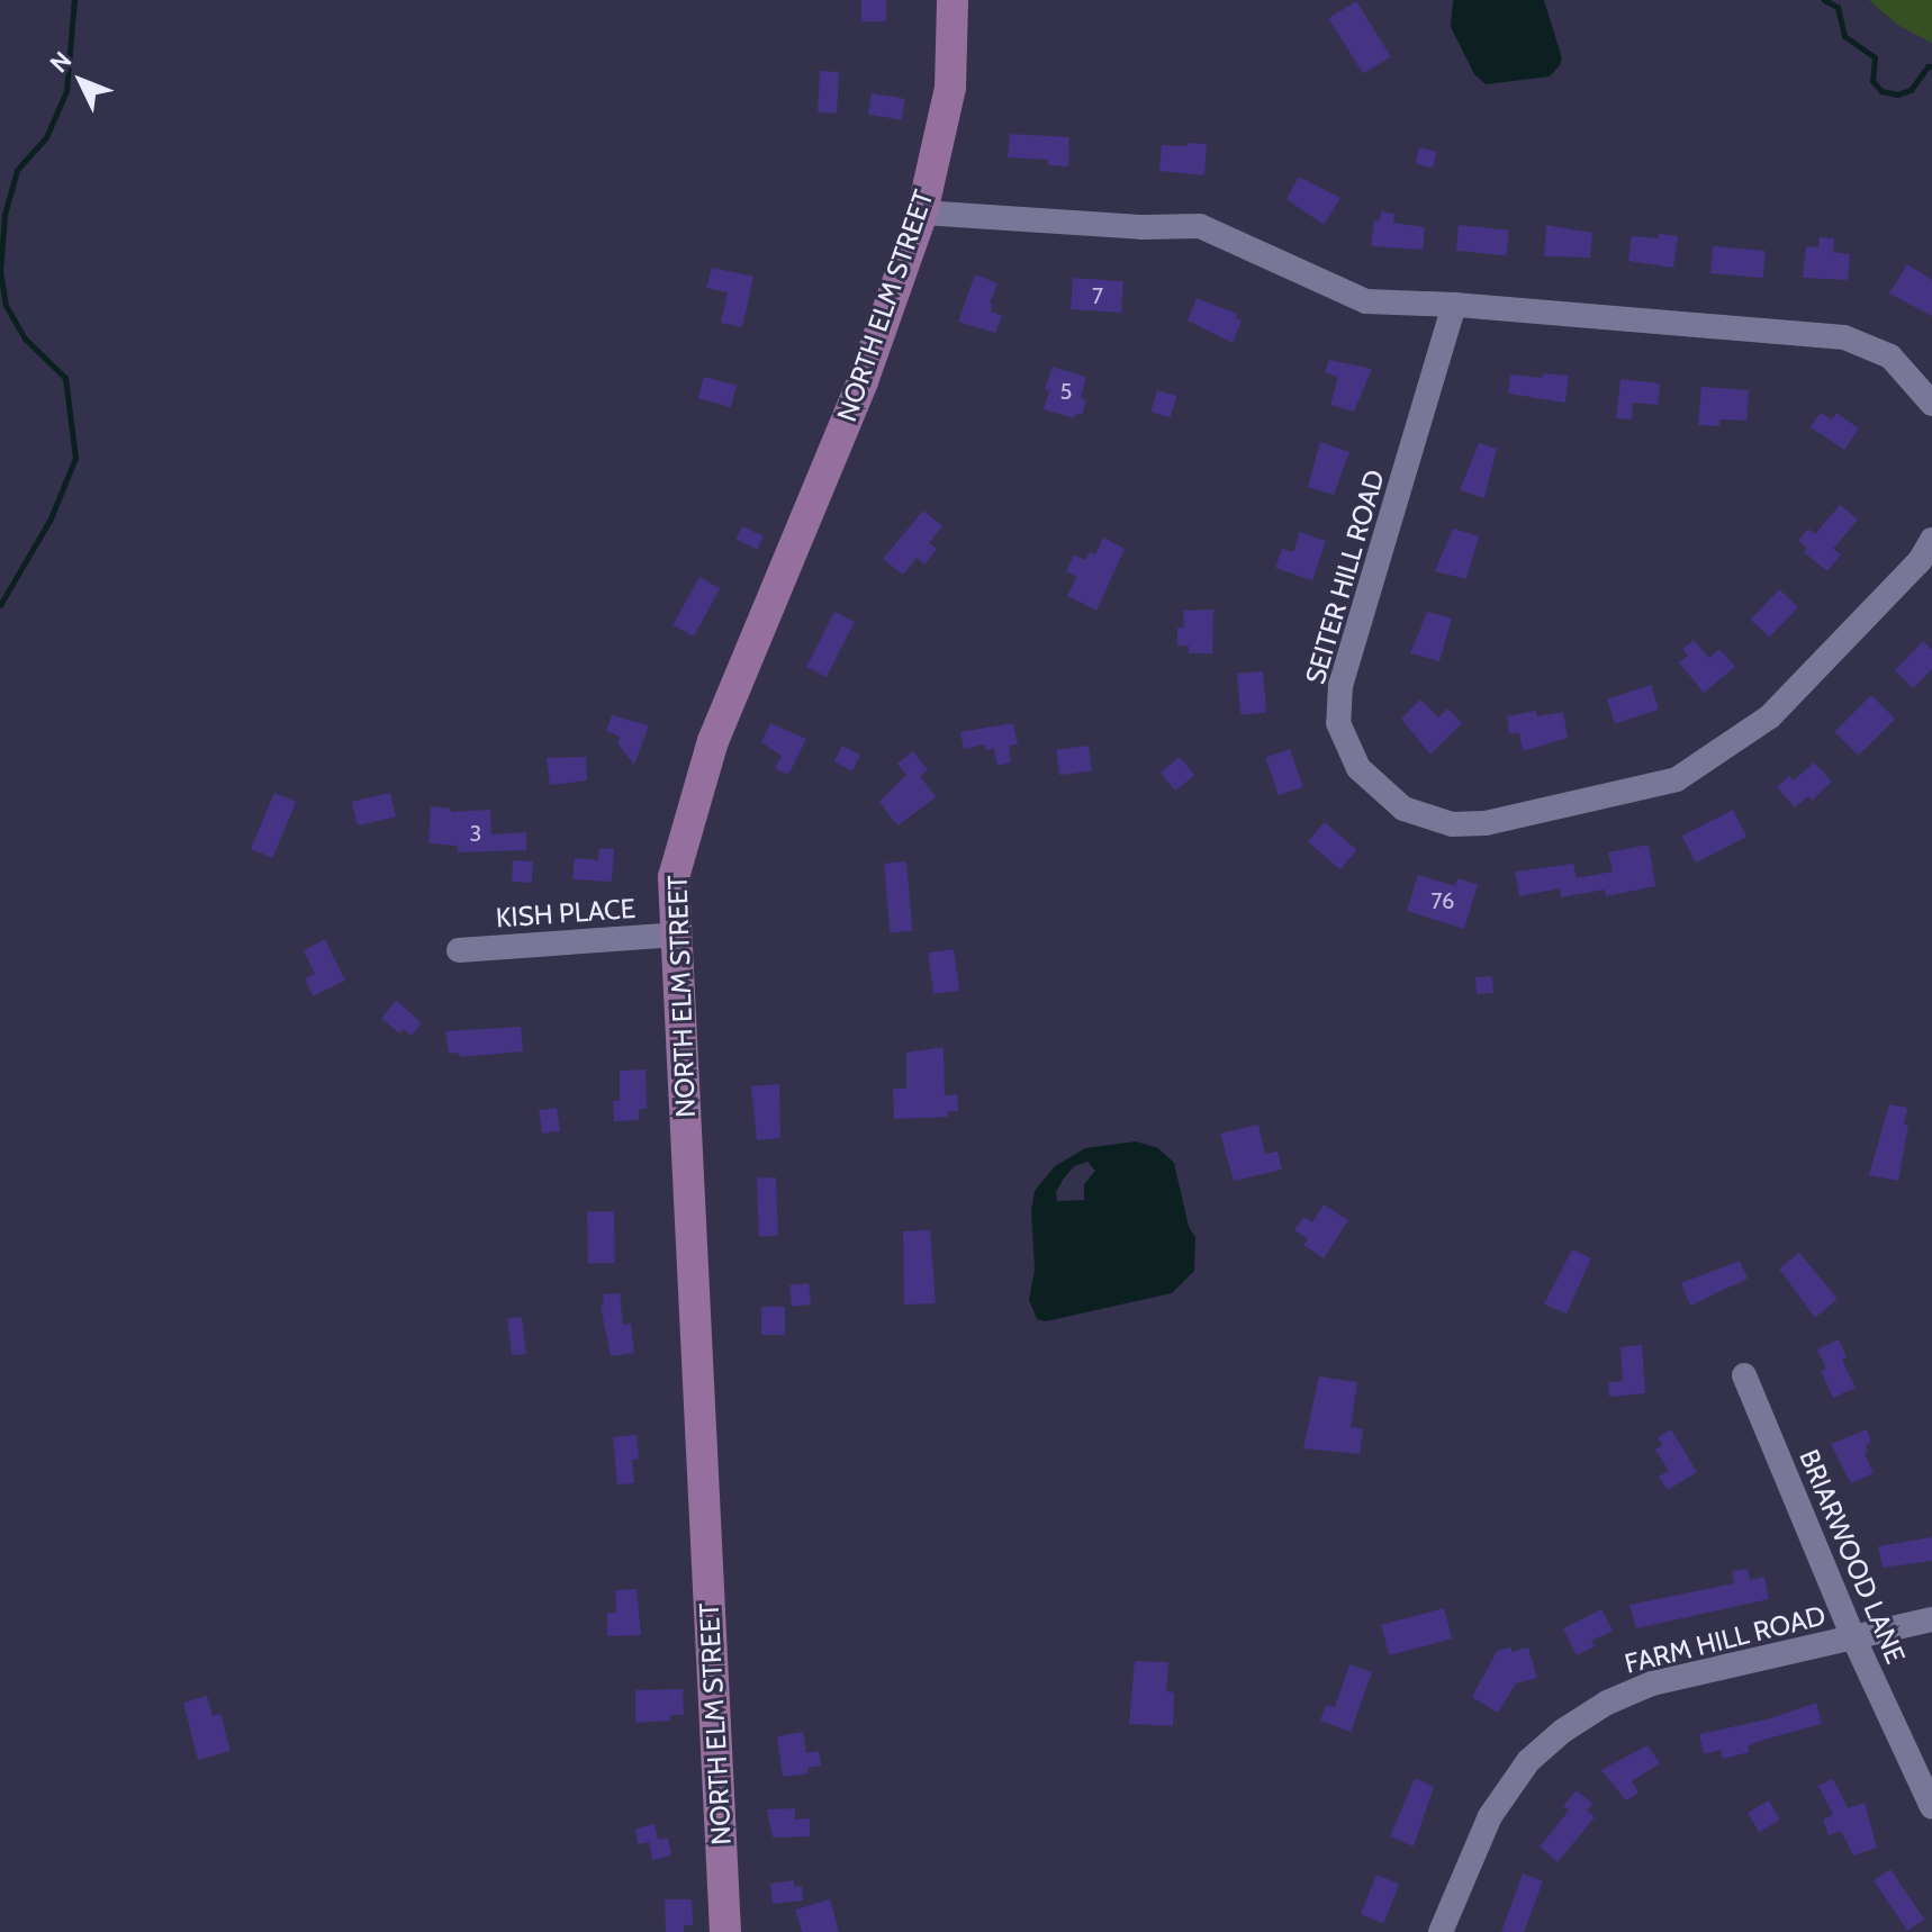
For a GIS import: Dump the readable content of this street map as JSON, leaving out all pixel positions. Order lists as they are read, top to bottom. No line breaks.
{"streets":{"main road":["NORTH ELM STREET"],"street":["SEITER HILL ROAD","KISH PLACE","BRIARWOOD LANE","FARM HILL ROAD"]},"crossings":[["NORTH ELM STREET","KISH PLACE"],["BRIARWOOD LANE","FARM HILL ROAD"]],"house_numbers":["7","5","3","76"],"north":"top left"}
